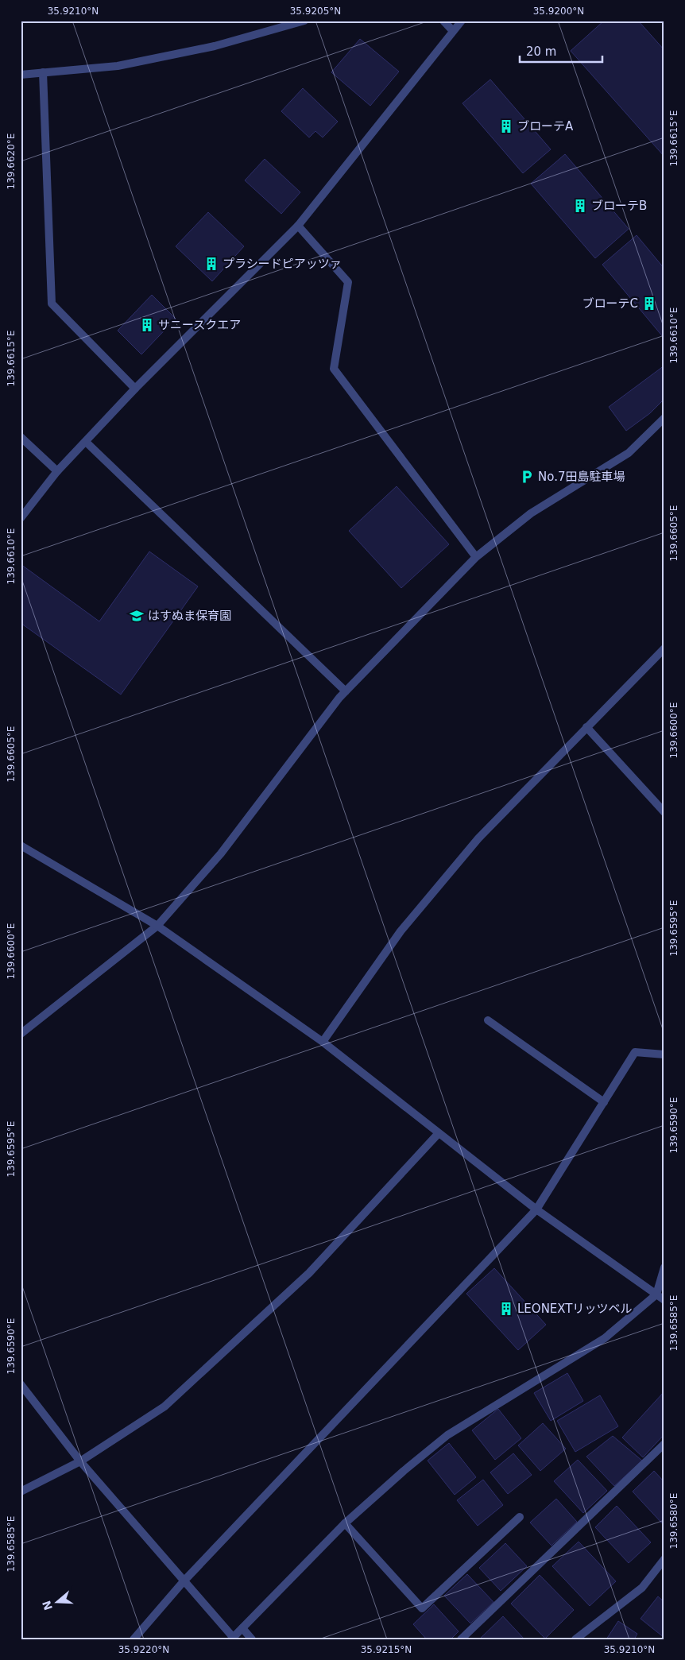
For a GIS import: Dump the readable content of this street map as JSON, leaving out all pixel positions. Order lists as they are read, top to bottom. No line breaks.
{"places":{"building":["ブローテA","ブローテB","プラシードピアッツァ","ブローテC","サニースクエア","LEONEXTリッツベル"],"parking":["No.7田島駐車場"],"school or university":["はすぬま保育園"]},"scale_bar":"20 m","north":"left","coordinates":["35.9210°N","35.9205°N","35.9200°N","139.6615°E","139.6620°E","139.6610°E","139.6605°E","139.6600°E","139.6595°E","139.6590°E","139.6585°E","139.6580°E","35.9220°N","35.9215°N"]}
